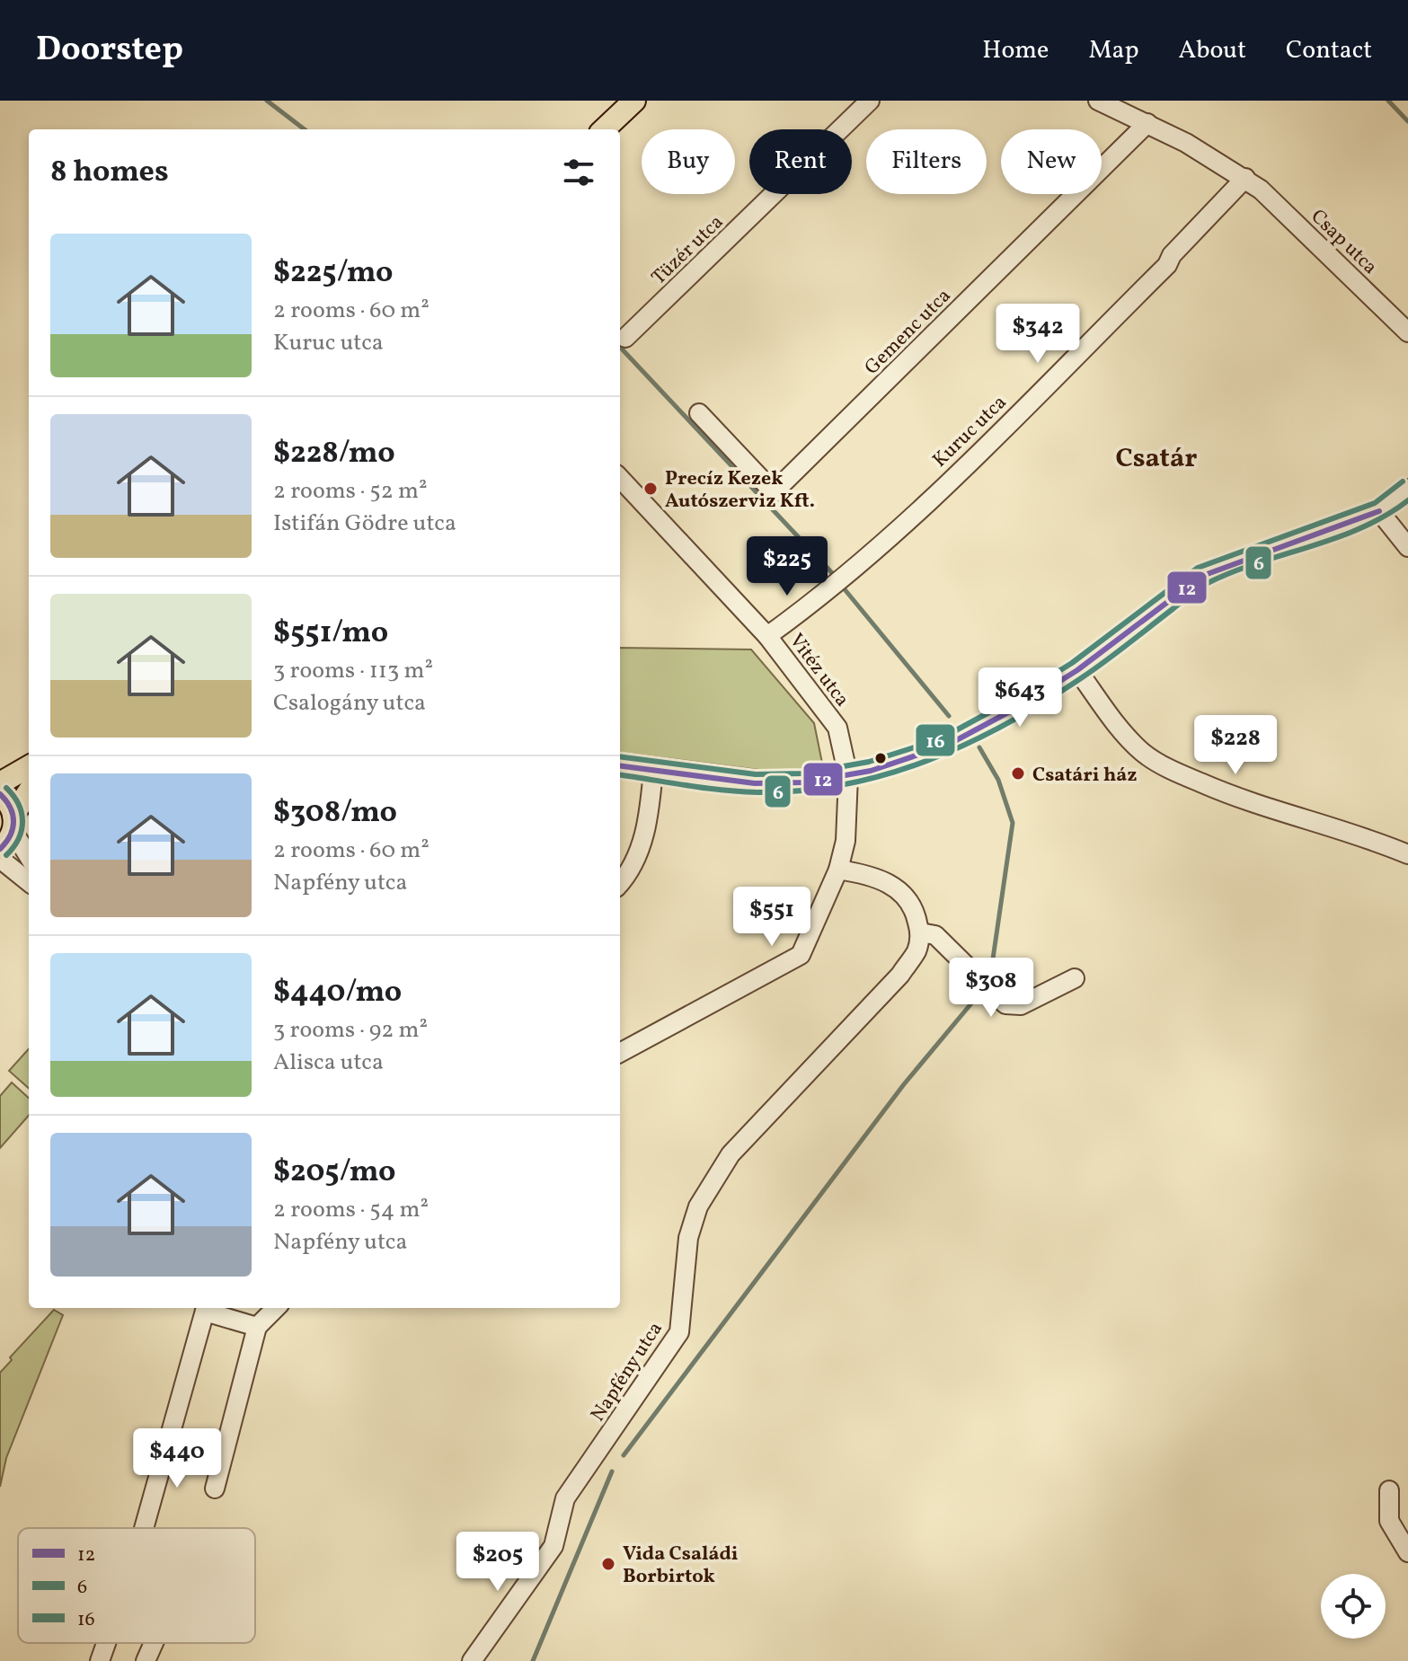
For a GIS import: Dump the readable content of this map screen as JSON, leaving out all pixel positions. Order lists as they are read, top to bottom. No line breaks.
{"streets":{"street":["Csap utca","Tüzér utca","Gemenc utca","Kuruc utca","Vitéz utca","Napfény utca"]},"crossings":[["Csap utca","Gemenc utca"],["Csap utca","Kuruc utca"],["Kuruc utca","Vitéz utca"]],"districts":["Csatár"],"places":["Precíz Kezek Autószerviz Kft.","Csatári ház","Vida Családi Borbirtok"],"lines":["transit line 16","transit line 6","transit line 12"],"legend":["12","6","16"],"page":{"header":"Doorstep","nav":["Home","Map","About","Contact"],"chip":["Buy","Rent","Filters","New"],"heading":"8 homes","list":[{"name":"$225/mo","note":"2 rooms · 60 m² · Kuruc utca"},{"name":"$228/mo","note":"2 rooms · 52 m² · Istifán Gödre utca"},{"name":"$551/mo","note":"3 rooms · 113 m² · Csalogány utca"},{"name":"$308/mo","note":"2 rooms · 60 m² · Napfény utca"},{"name":"$440/mo","note":"3 rooms · 92 m² · Alisca utca"},{"name":"$205/mo","note":"2 rooms · 54 m² · Napfény utca"}],"price":["$342","$225","$643","$228","$551","$308","$440","$205"]}}
